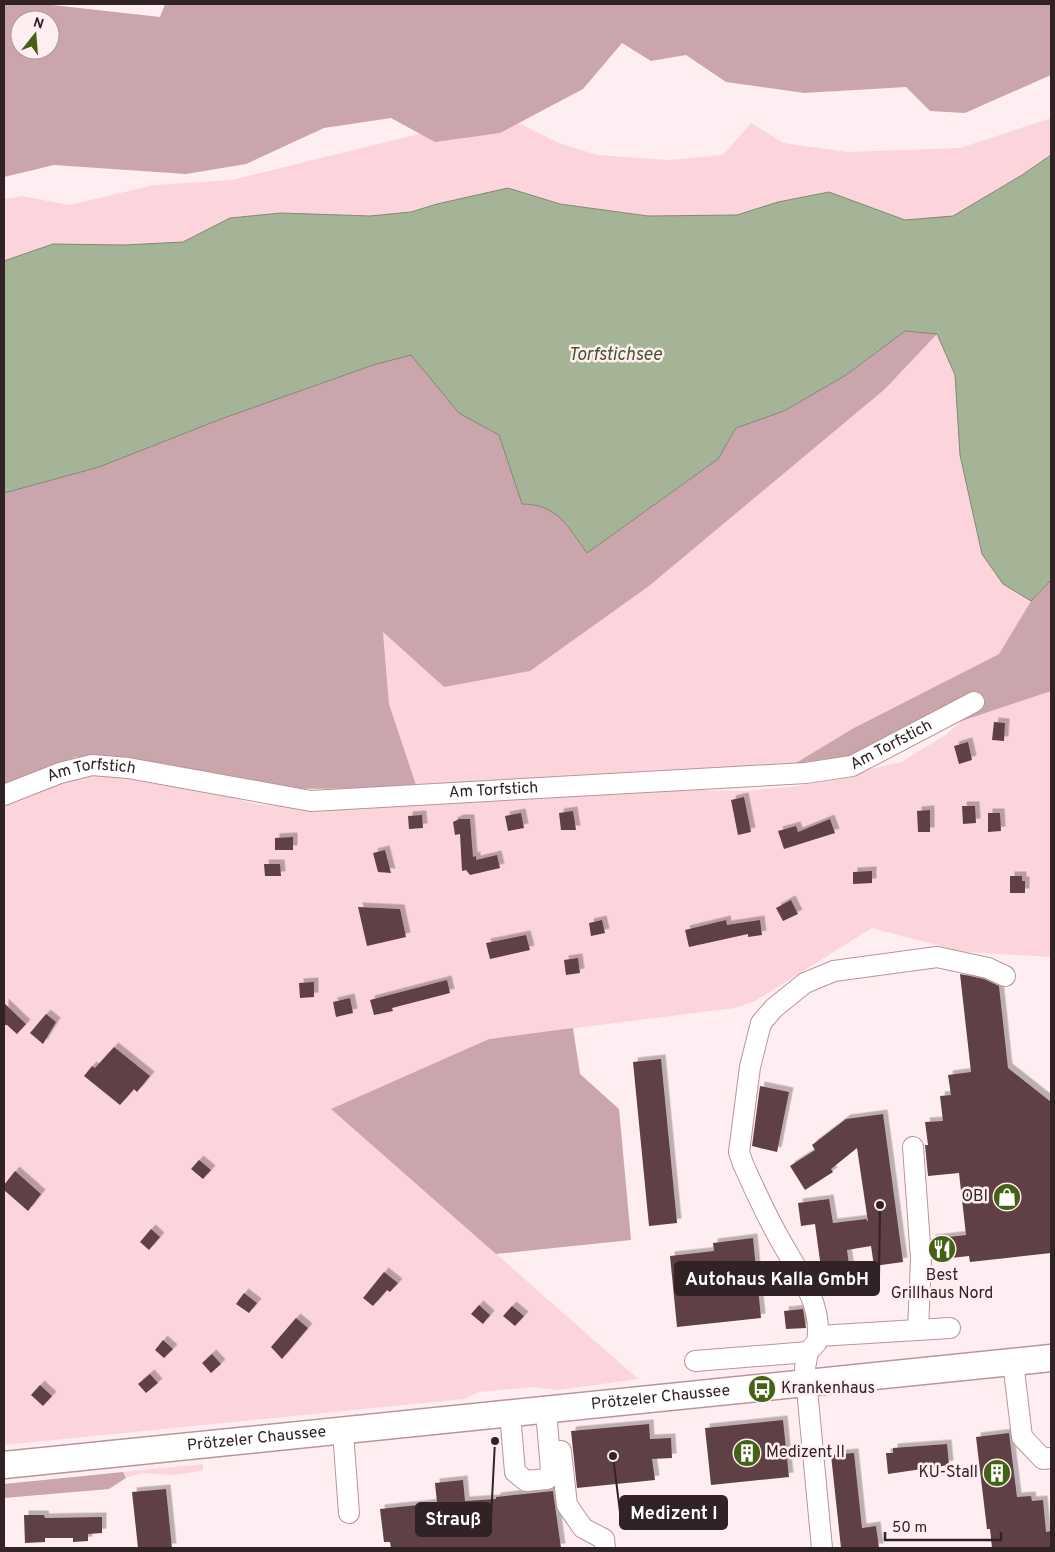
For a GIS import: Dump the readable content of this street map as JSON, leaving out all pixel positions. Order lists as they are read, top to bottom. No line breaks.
{"streets":{"main road":["Prötzeler Chaussee"],"street":["Am Torfstich"]},"water":["Torfstichsee"],"places":{"shop":["OBI"],"other":["Autohaus Kalla GmbH","Strauß","Medizent I"],"restaurant":["Best Grillhaus Nord"],"bus stop":["Krankenhaus"],"building":["Medizent II","KU-Stall"]},"scale_bar":"50 m","north":"top"}
